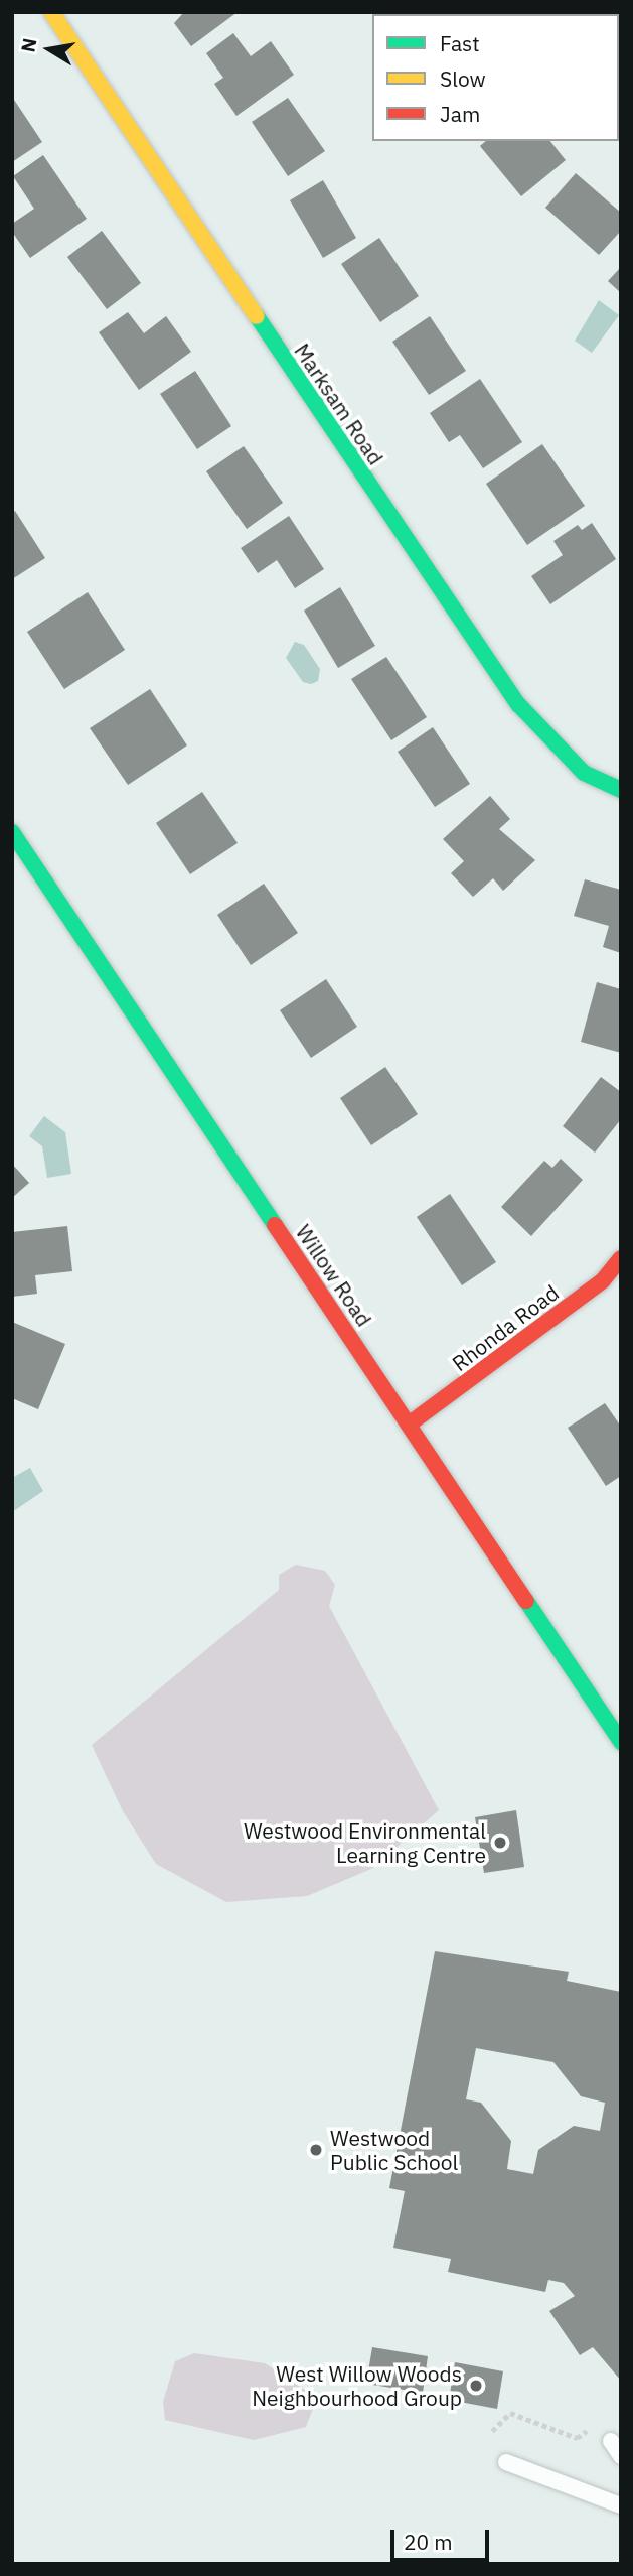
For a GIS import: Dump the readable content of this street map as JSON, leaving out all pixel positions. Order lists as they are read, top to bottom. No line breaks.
{"streets":{"street":["Marksam Road","Willow Road","Rhonda Road"]},"crossings":[["Willow Road","Rhonda Road"]],"places":["Westwood Environmental Learning Centre","Westwood Public School","West Willow Woods Neighbourhood Group"],"legend":["Fast","Slow","Jam"],"scale_bar":"20 m","north":"left"}
